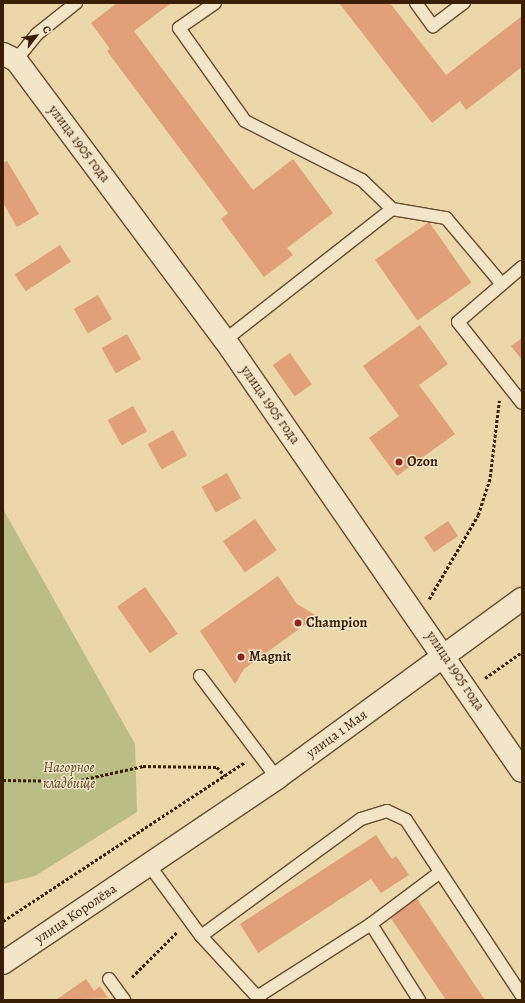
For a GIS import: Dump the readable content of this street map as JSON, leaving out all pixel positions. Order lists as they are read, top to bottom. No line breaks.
{"streets":{"street":["улица 1905 года","улица 1 Мая","улица Королёва"]},"crossings":[["улица 1905 года","улица 1 Мая"],["улица 1 Мая","улица Королёва"]],"parks":["Нагорное кладбище"],"places":["Ozon","Champion","Magnit"],"north":"top right"}
